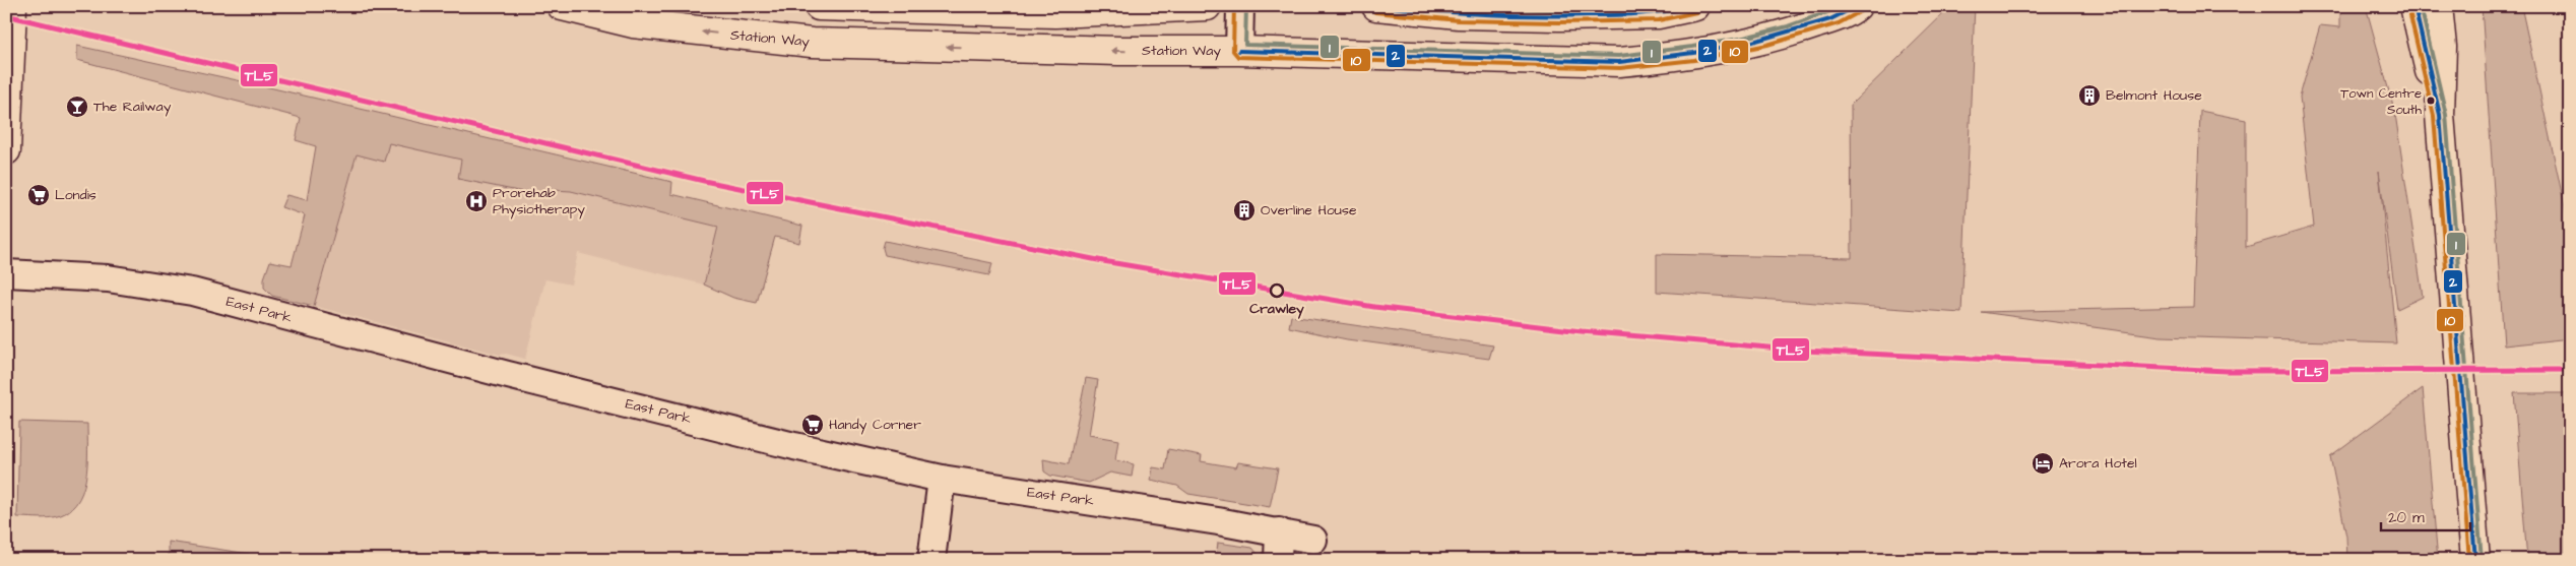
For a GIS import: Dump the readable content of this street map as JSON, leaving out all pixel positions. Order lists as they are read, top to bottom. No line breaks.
{"streets":{"main road":["Station Way"],"street":["East Park"]},"places":{"building":["Belmont House","Overline House"],"other":["Town Centre South","Crawley"],"bar":["The Railway"],"supermarket":["Londis","Handy Corner"],"hospital":["Prorehab Physiotherapy"],"hotel":["Arora Hotel"]},"lines":["transit line 2","transit line 10","transit line 1","transit line TL5"],"scale_bar":"20 m"}
